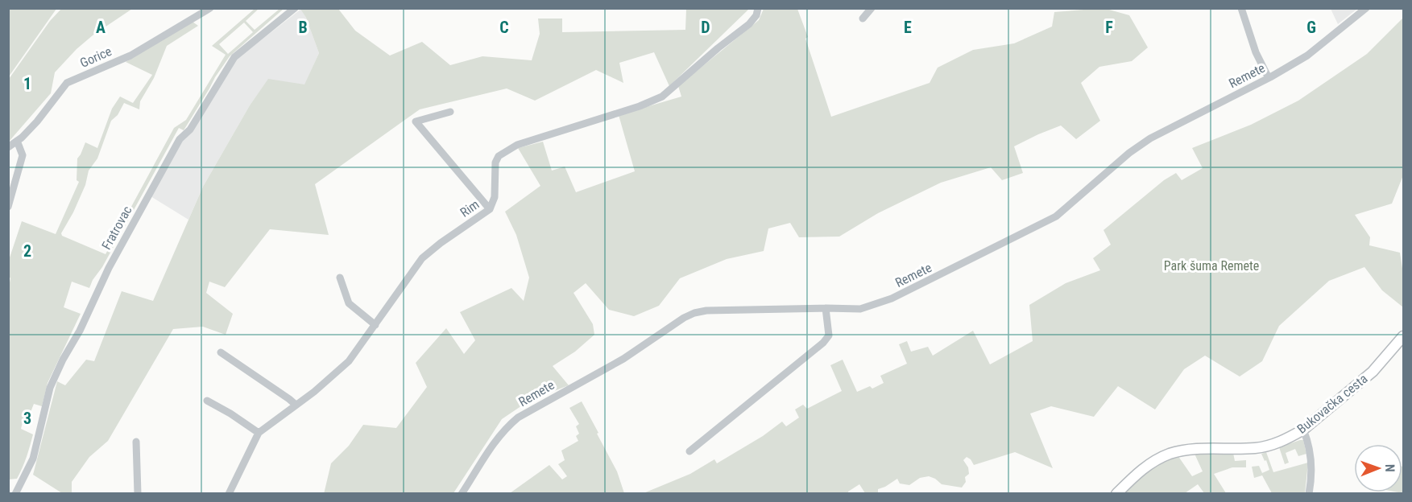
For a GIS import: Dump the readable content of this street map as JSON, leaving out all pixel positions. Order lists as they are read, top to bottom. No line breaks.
{"streets":{"main road":["Bukovačka cesta"],"street":["Gorice","Remete","Rim","Fratrovac"]},"parks":["Park šuma Remete"],"north":"right","grid":{"columns":["A","B","C","D","E","F","G"],"rows":["1","2","3"]}}
